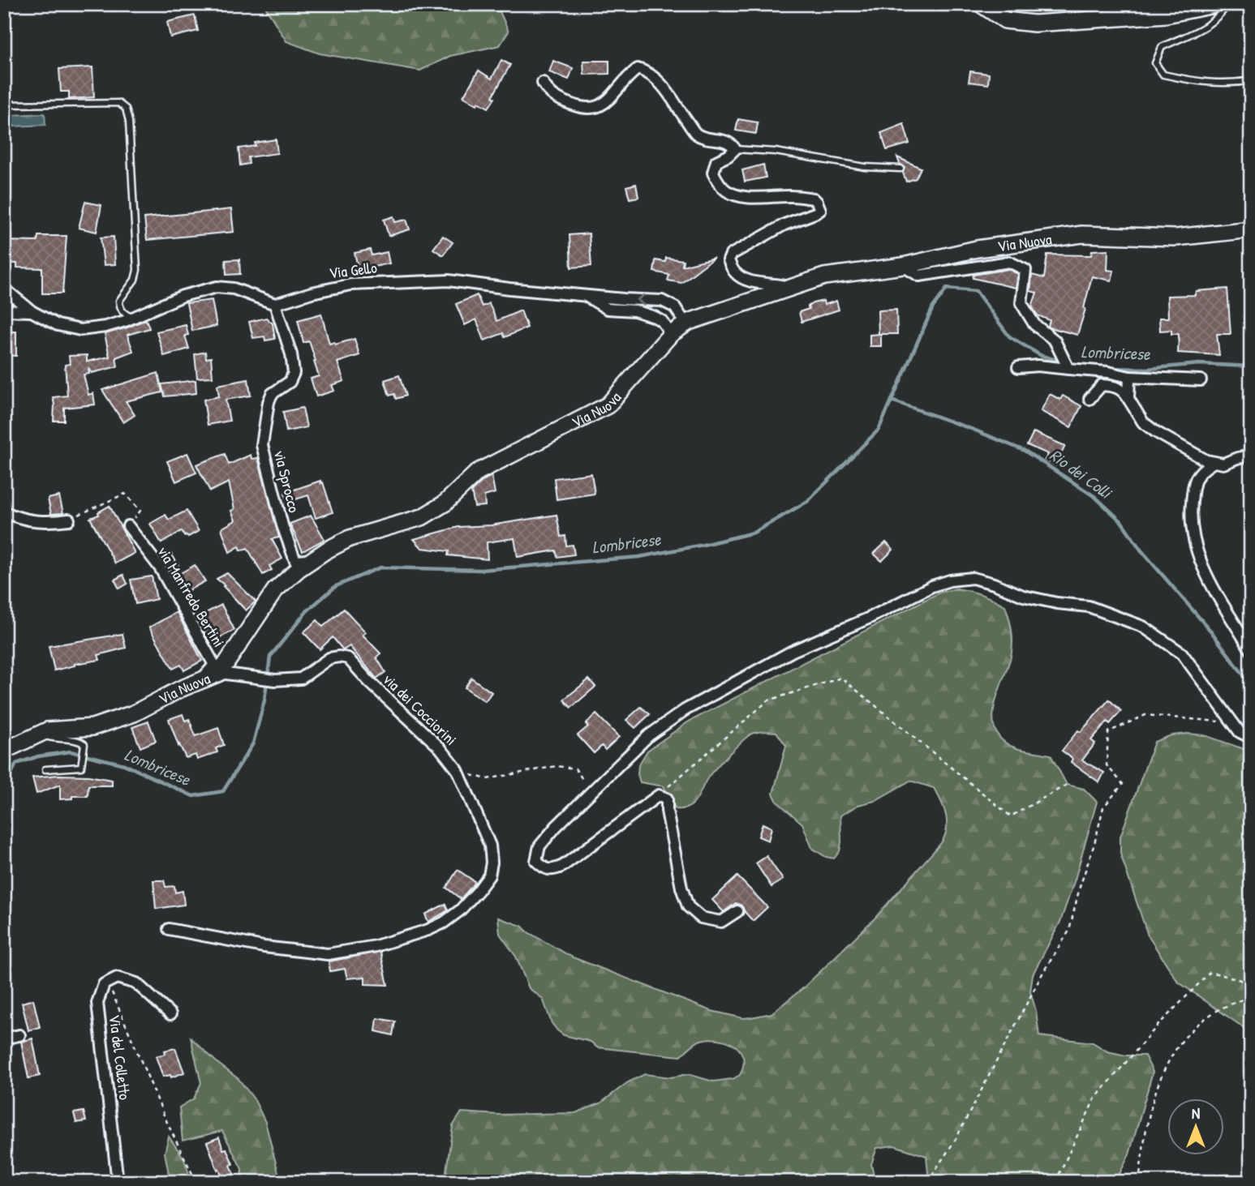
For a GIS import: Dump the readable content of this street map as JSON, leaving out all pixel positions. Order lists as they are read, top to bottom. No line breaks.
{"streets":{"street":["Via Nuova","Via Gello","via Sprocco","via Manfredo Bertini","via dei Cocciorini","Via del Colletto"]},"crossings":[["Via Nuova","Via Gello"],["Via Nuova","via Sprocco"],["Via Nuova","via Manfredo Bertini"],["Via Nuova","via dei Cocciorini"],["Via Gello","via Sprocco"]],"water":["Lombricese","Rio dei Colli"],"north":"top"}
